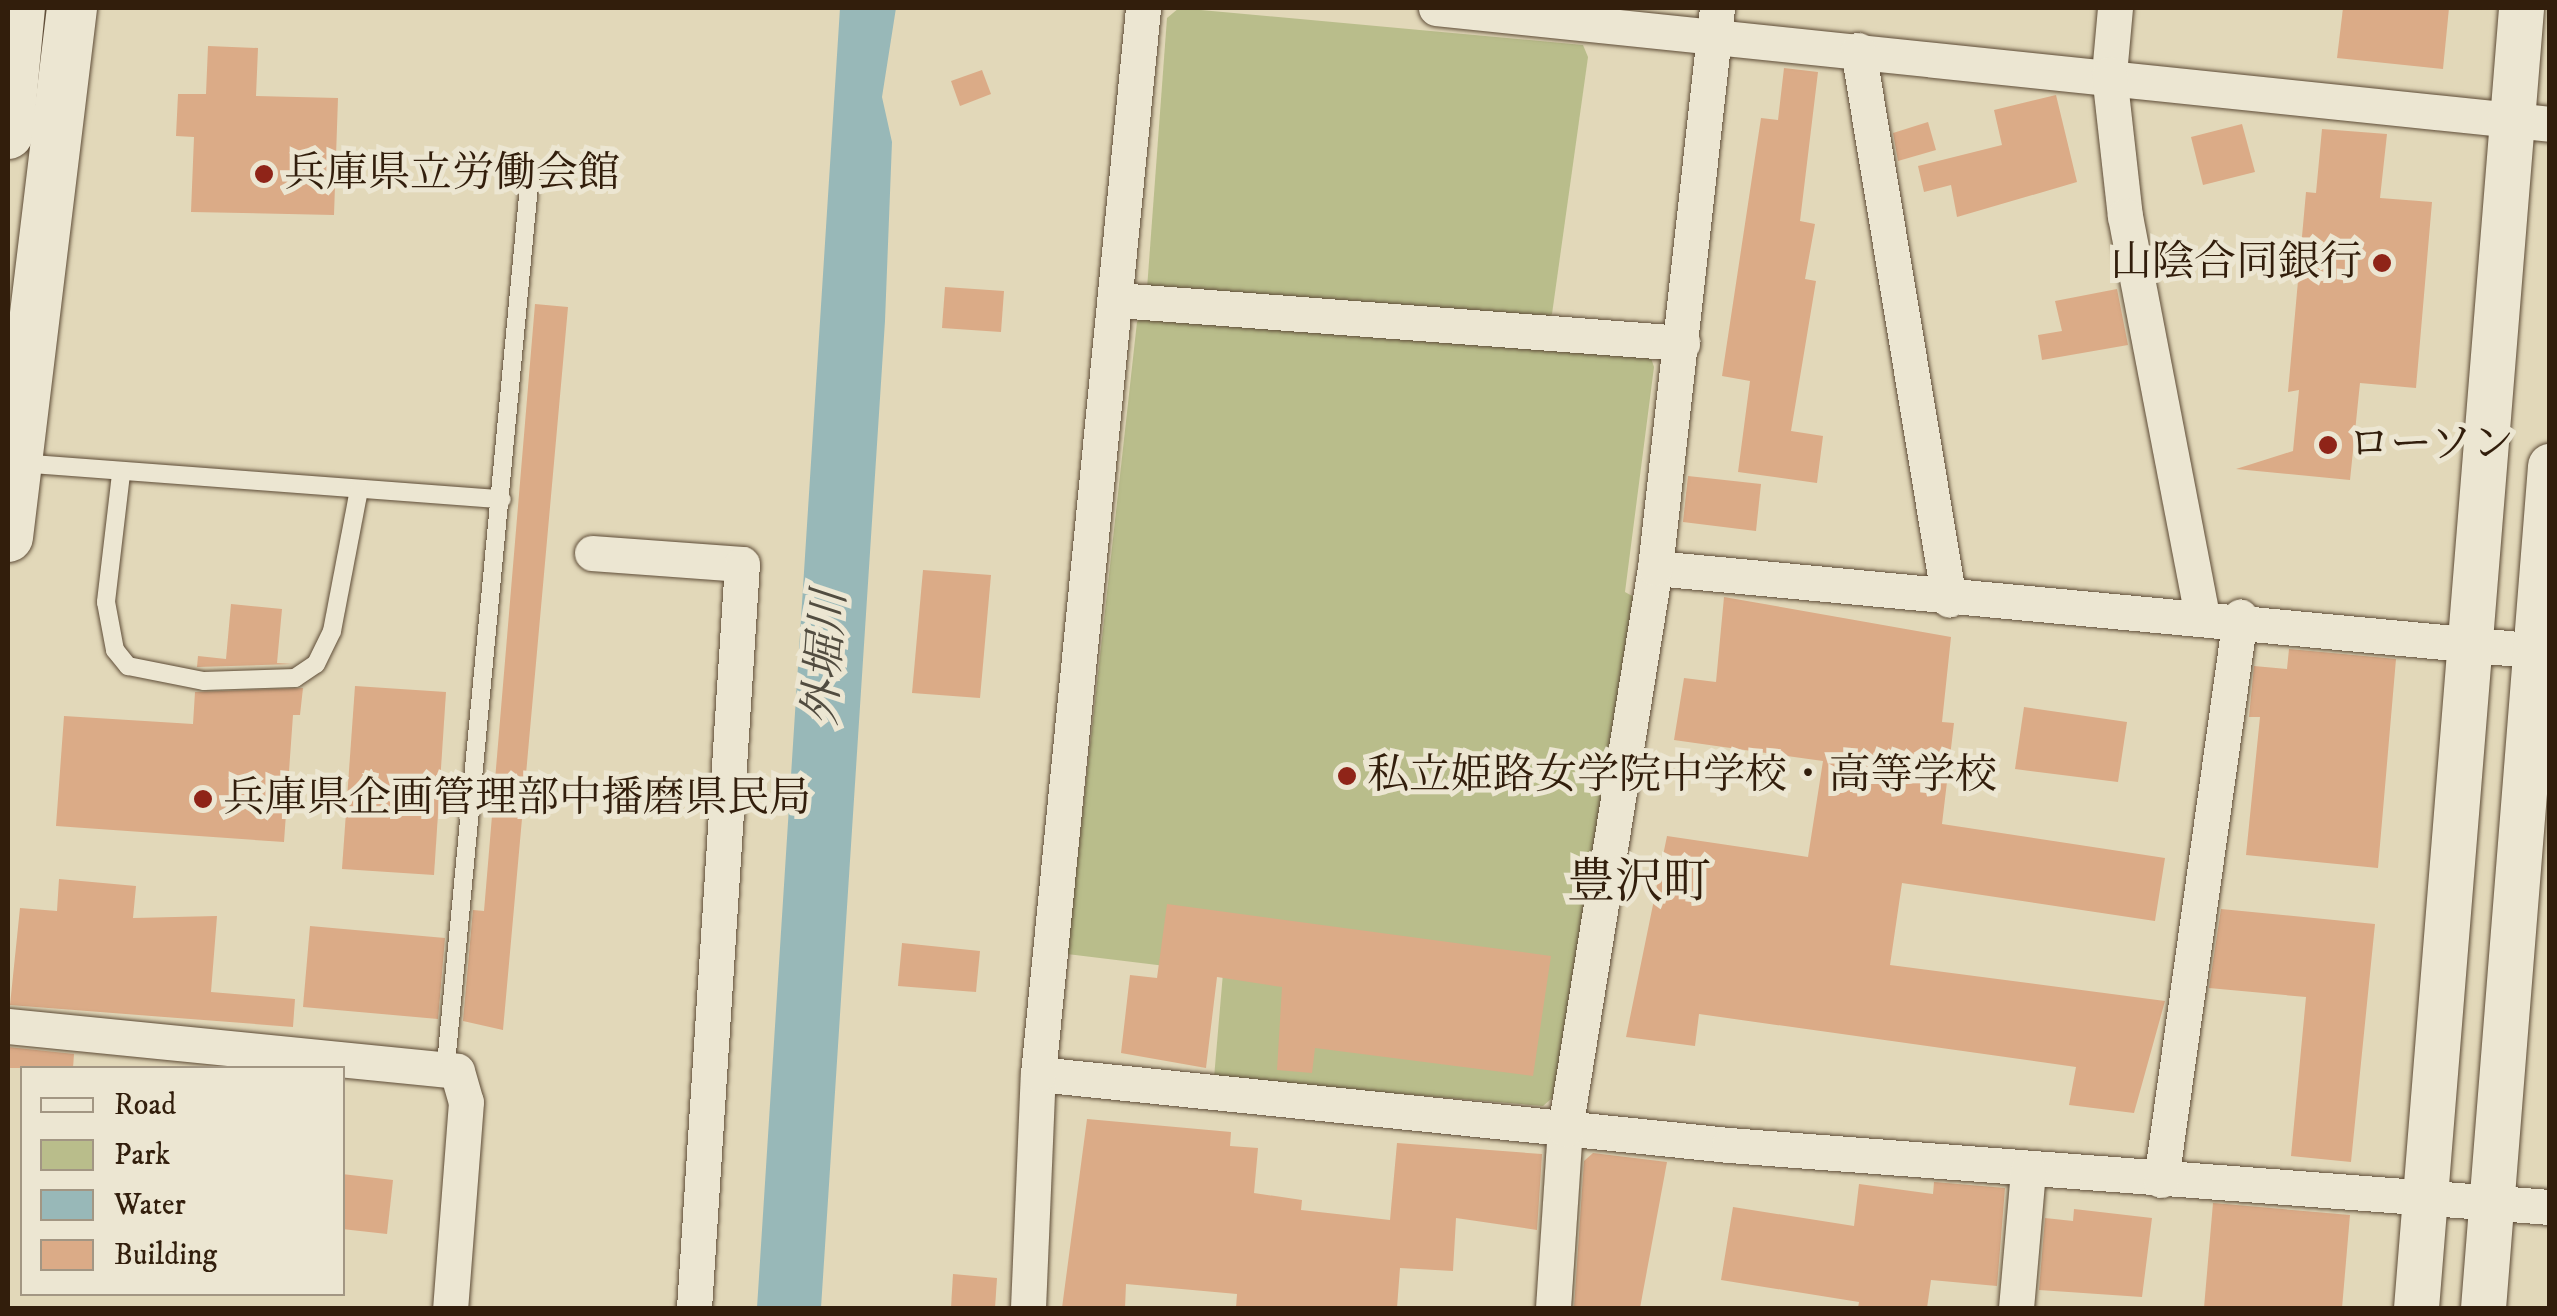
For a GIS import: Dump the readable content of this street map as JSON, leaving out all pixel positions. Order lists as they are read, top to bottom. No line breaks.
{"districts":["豊沢町"],"water":["外堀川"],"places":["兵庫県立労働会館","山陰合同銀行","ローソン","私立姫路女学院中学校・高等学校","兵庫県企画管理部中播磨県民局"],"legend":["Road","Park","Water","Building"]}
